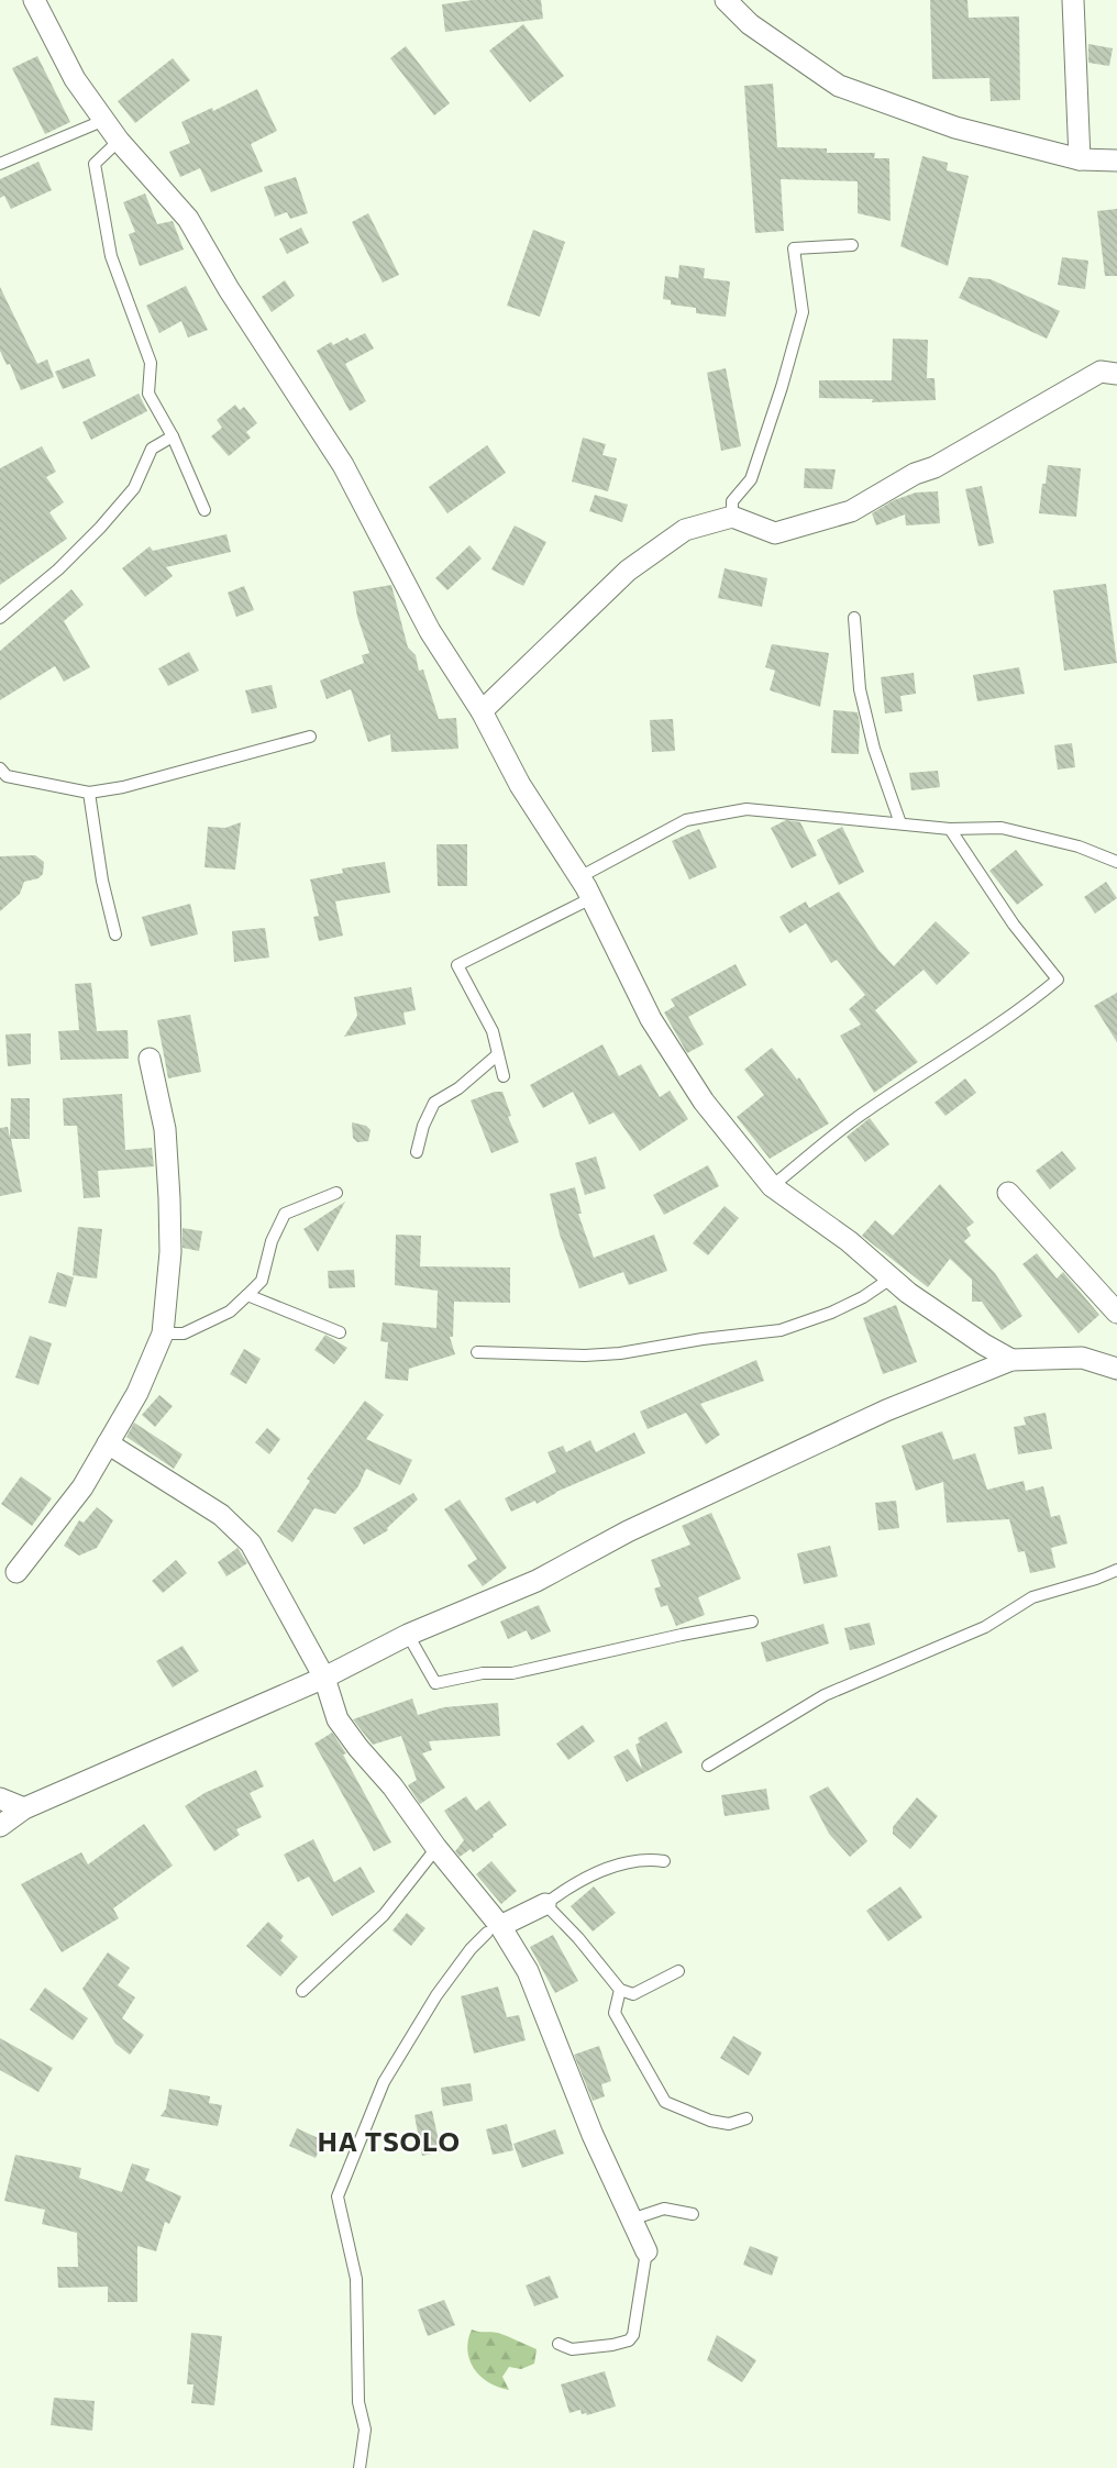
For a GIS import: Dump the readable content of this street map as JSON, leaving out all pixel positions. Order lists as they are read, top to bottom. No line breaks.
{"districts":["HA TSOLO"]}
